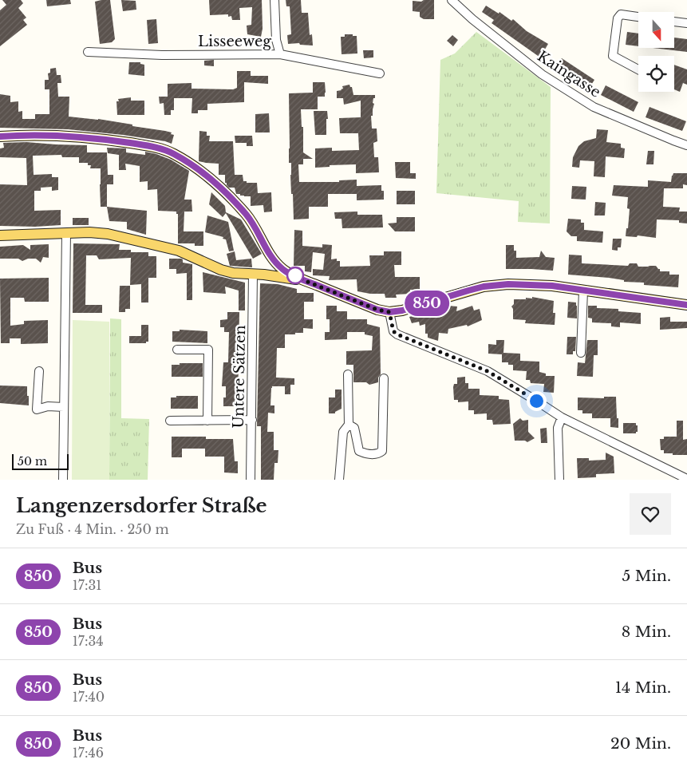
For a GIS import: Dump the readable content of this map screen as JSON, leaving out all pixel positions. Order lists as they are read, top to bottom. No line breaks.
{"streets":{"street":["Lisseeweg","Kaingasse","Untere Sätzen"]},"lines":["bus line 850"],"scale_bar":"50 m","north":"bottom","page":{"on_map":"850","scale":"50 m","heading":["Langenzersdorfer Straße","Zu Fuß · 4 Min. · 250 m"],"list":[{"mark":"850","name":"Bus","note":"17:31","value":"5 Min."},{"mark":"850","name":"Bus","note":"17:34","value":"8 Min."},{"mark":"850","name":"Bus","note":"17:40","value":"14 Min."},{"mark":"850","name":"Bus","note":"17:46","value":"20 Min."}]}}
